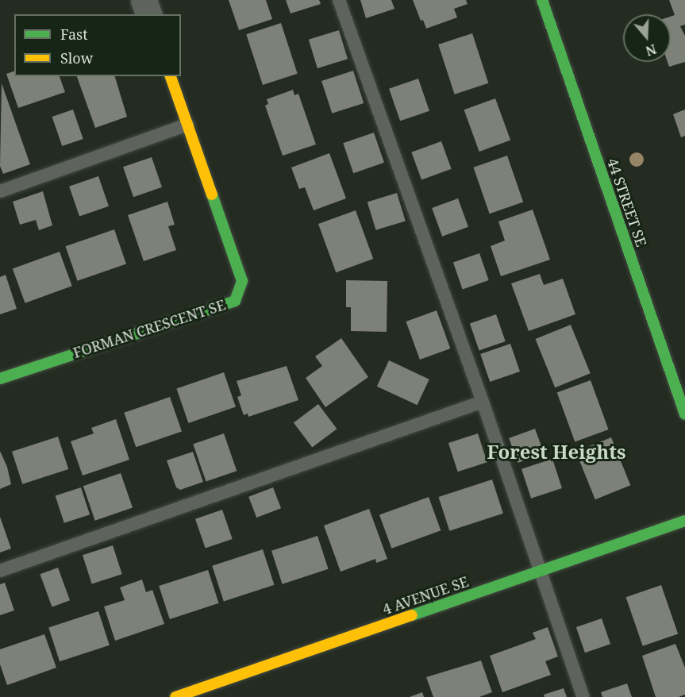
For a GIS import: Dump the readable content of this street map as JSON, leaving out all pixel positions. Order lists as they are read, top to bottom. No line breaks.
{"streets":{"street":["44 STREET SE","FORMAN CRESCENT SE","4 AVENUE SE"]},"districts":["Forest Heights"],"legend":["Fast","Slow"],"north":"bottom"}
